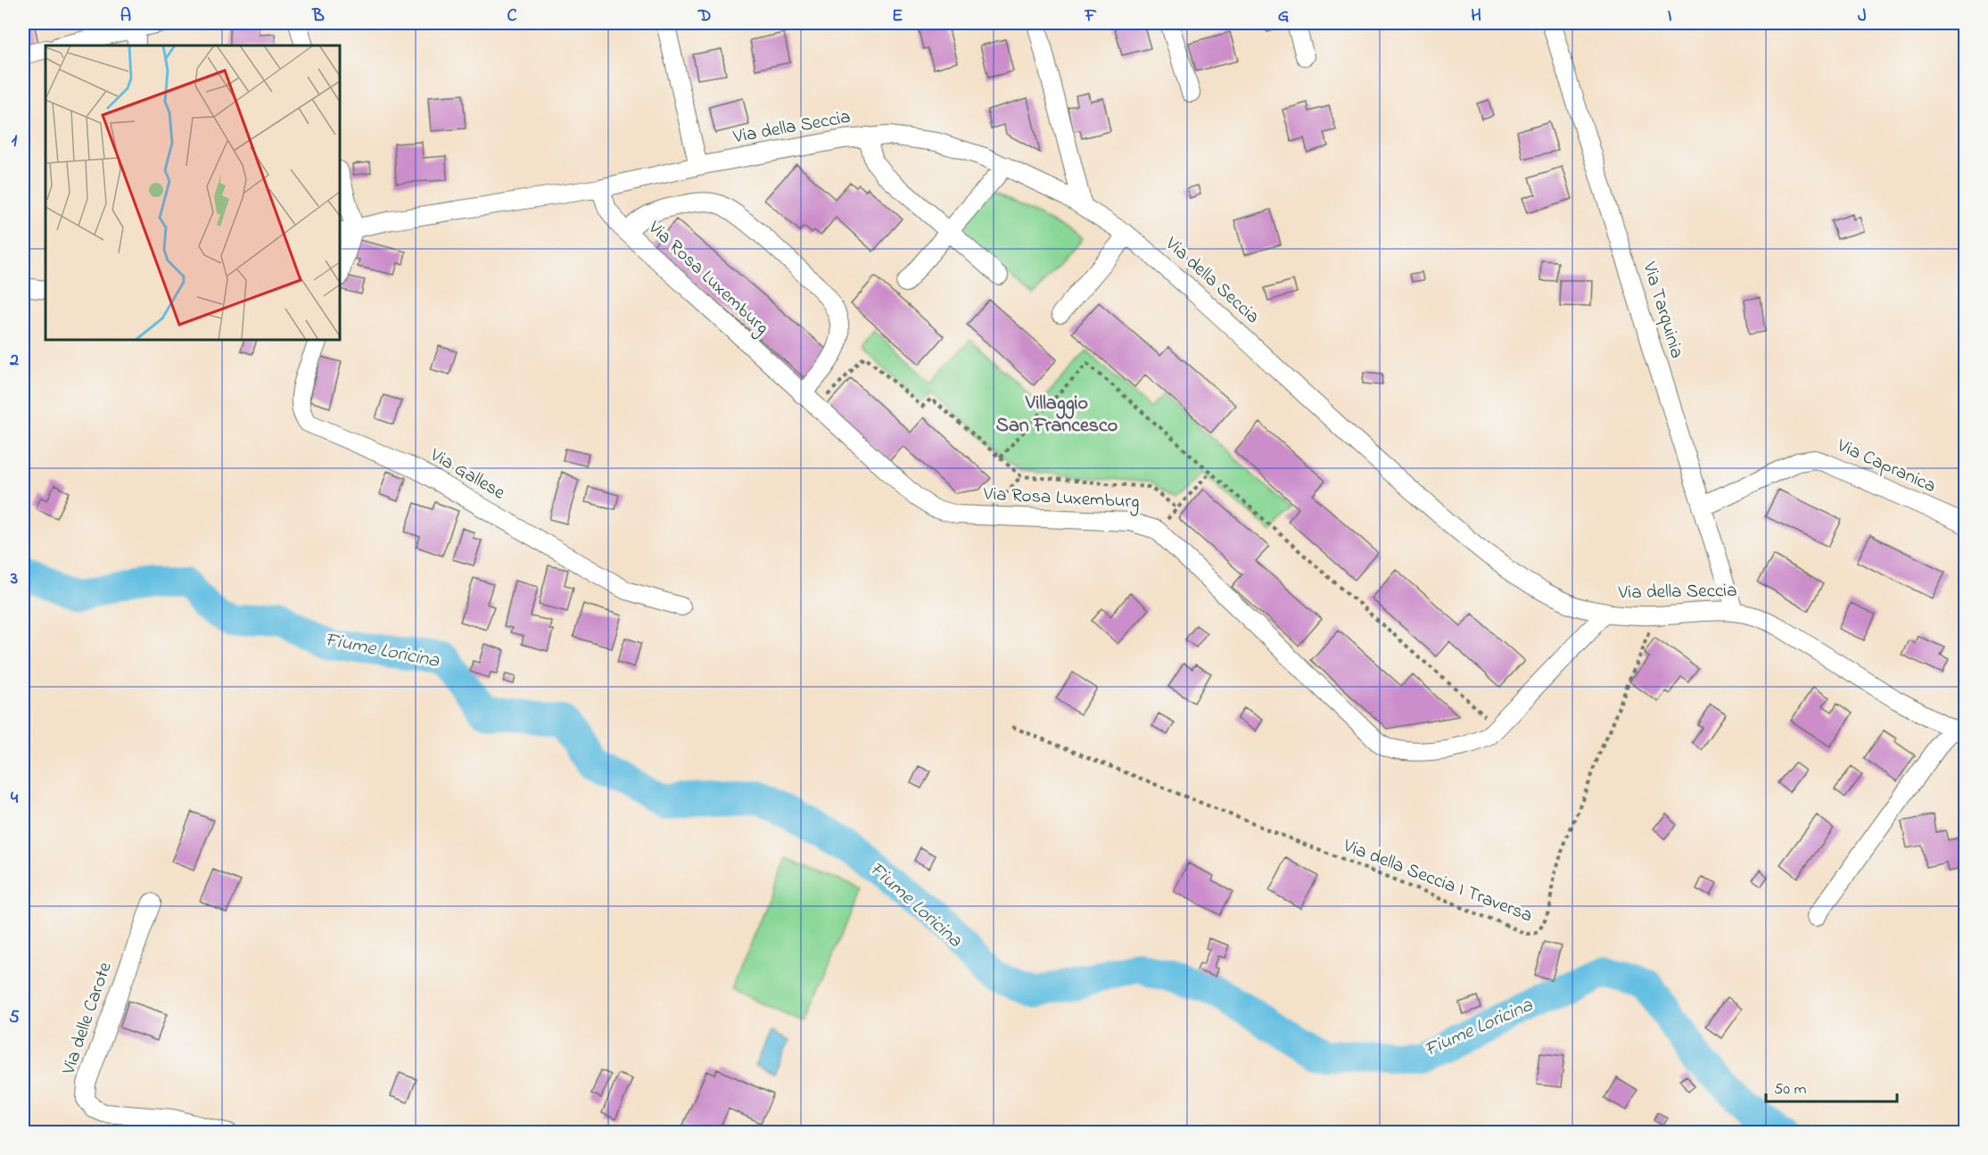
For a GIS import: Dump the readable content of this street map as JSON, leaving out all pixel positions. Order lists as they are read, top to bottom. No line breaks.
{"streets":{"street":["Via della Seccia","Via Rosa Luxemburg","Via Tarquinia","Via Capranica","Via Gallese","Via delle Carote"],"path":["Via della Seccia I Traversa"]},"crossings":[["Via della Seccia","Via Rosa Luxemburg"],["Via della Seccia","Via Tarquinia"],["Via della Seccia","Via della Seccia I Traversa"],["Via Tarquinia","Via Capranica"]],"districts":["Villaggio San Francesco"],"water":["Fiume Loricina"],"scale_bar":"50 m","grid":{"columns":["A","B","C","D","E","F","G","H","I","J"],"rows":["1","2","3","4","5"]}}
